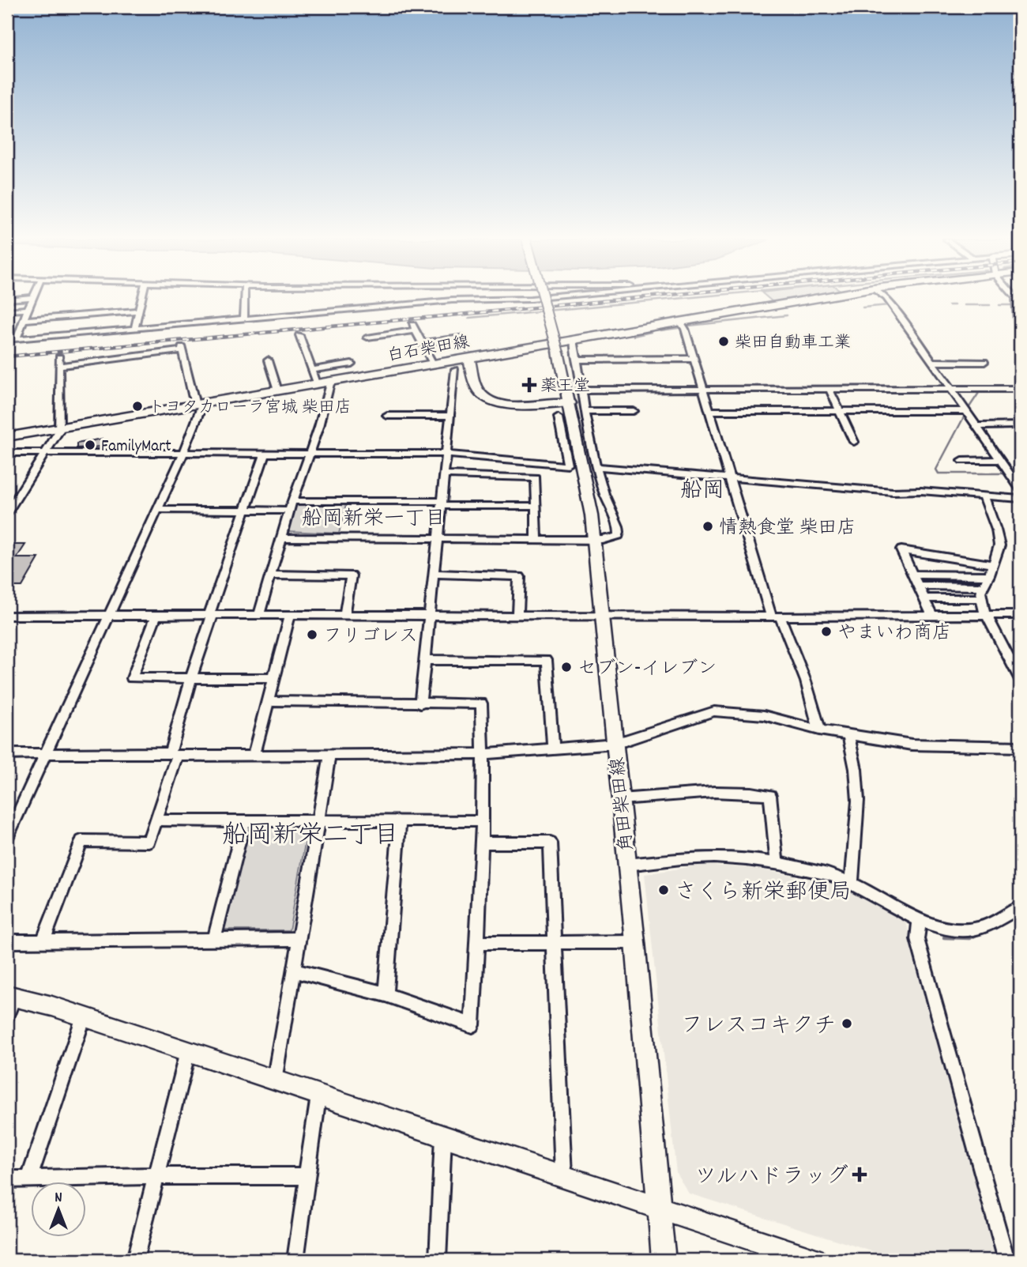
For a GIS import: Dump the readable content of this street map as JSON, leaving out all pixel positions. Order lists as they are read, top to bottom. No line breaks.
{"streets":{"main road":["白石柴田線","角田柴田線"]},"districts":["船岡","船岡新栄一丁目","船岡新栄二丁目"],"places":{"other":["柴田自動車工業","トヨタカローラ宮城 柴田店","FamilyMart","情熱食堂 柴田店","やまいわ商店","フリゴレス","セブン-イレブン","さくら新栄郵便局","フレスコキクチ"],"health":["薬王堂","ツルハドラッグ"]},"north":"top"}
